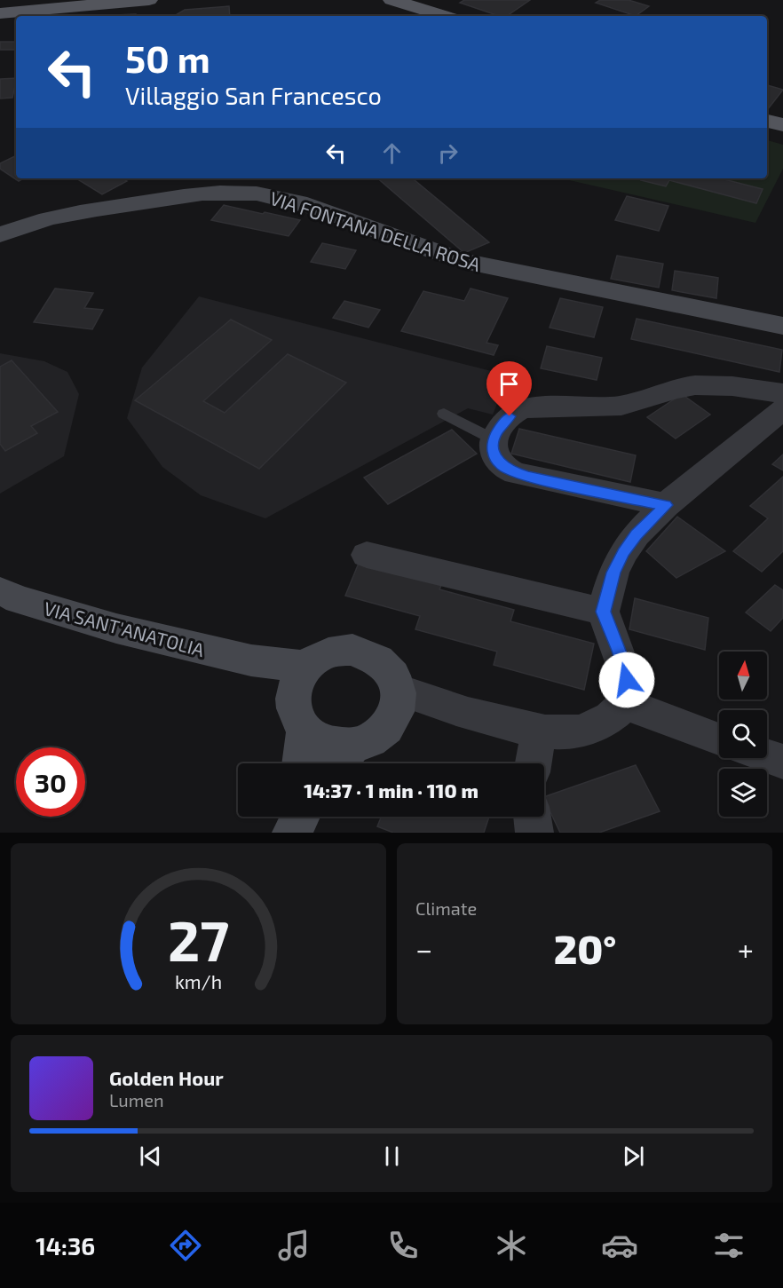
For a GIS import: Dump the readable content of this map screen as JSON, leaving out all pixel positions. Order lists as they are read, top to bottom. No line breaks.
{"streets":{"main road":["VIA FONTANA DELLA ROSA","VIA SANT'ANATOLIA"]},"north":"top","page":{"turn":["50 m","Villaggio San Francesco"],"limit":"30","trip":"14:37 · 1 min · 110 m","tile":"Climate","heat":["−","20°","+"],"song":["Golden Hour","Lumen"],"tabs":"14:36","gauge":["27","km/h"]}}
